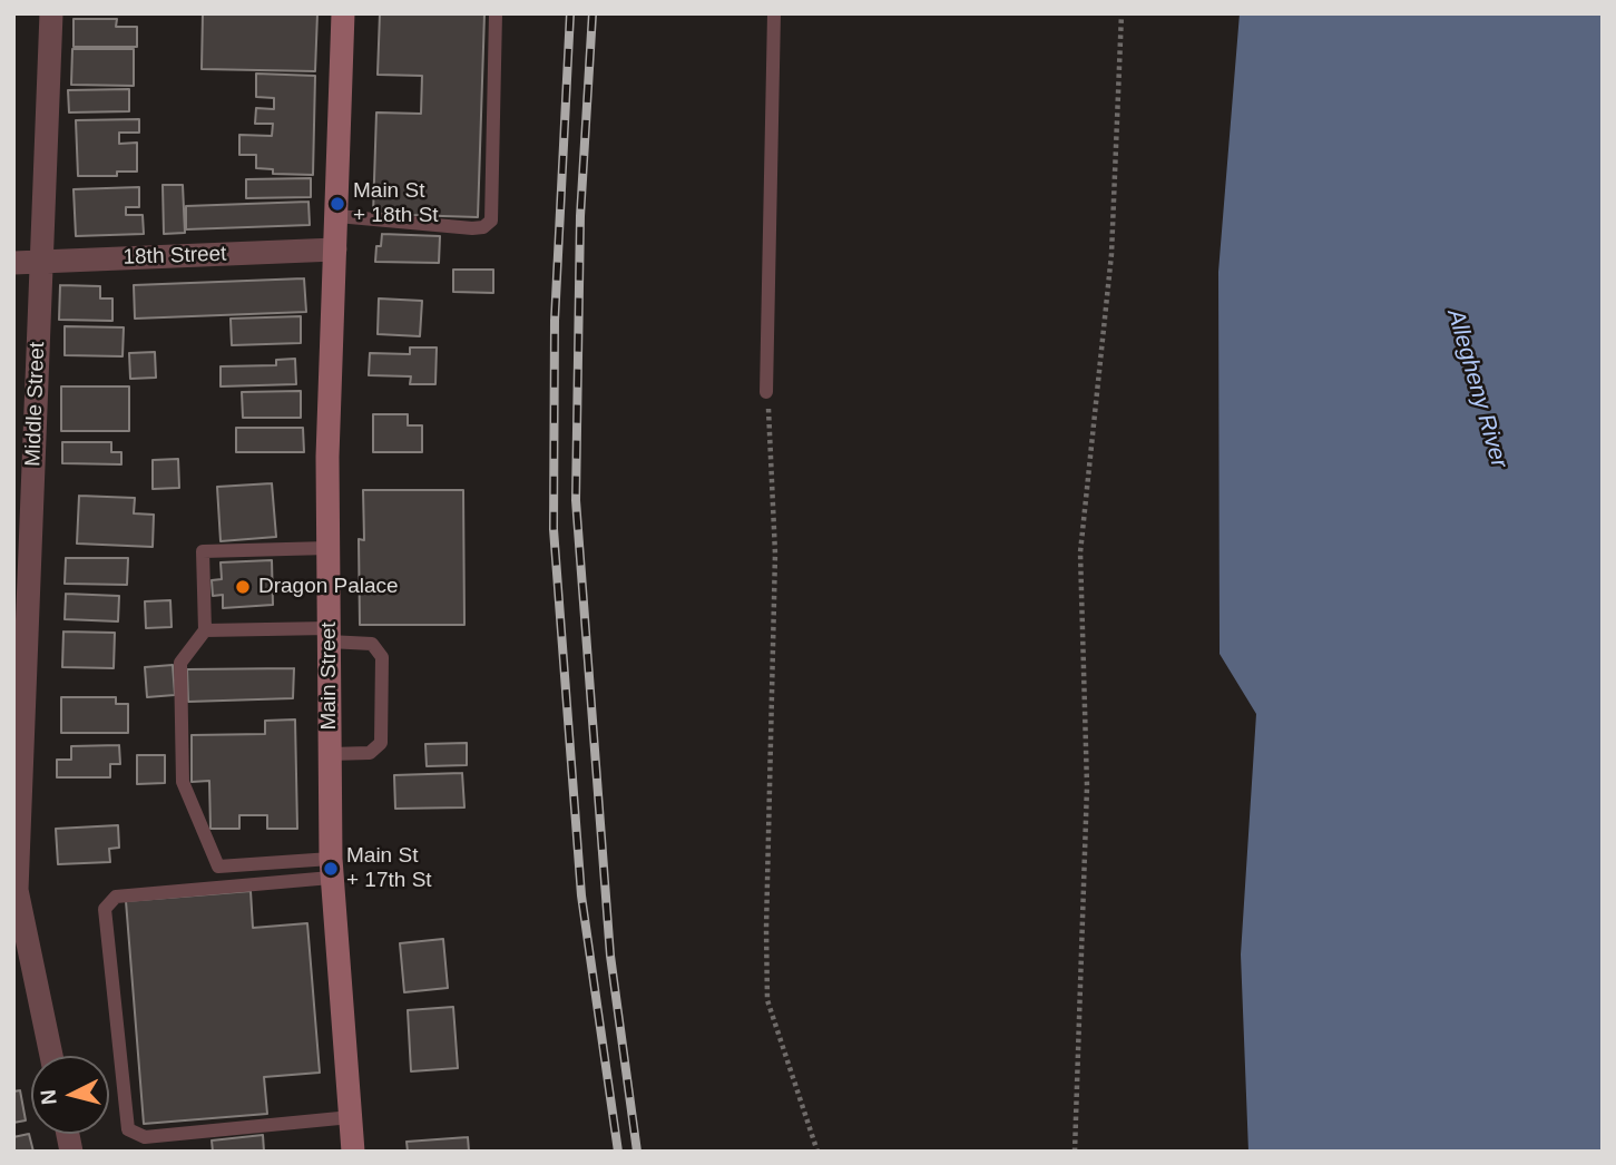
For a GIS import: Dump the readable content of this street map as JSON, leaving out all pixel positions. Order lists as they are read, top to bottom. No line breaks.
{"streets":{"main road":["Main Street"],"street":["18th Street","Middle Street"]},"crossings":[["18th Street","Middle Street"],["18th Street","Main Street"]],"water":["Allegheny River"],"places":["Main St + 18th St","Dragon Palace","Main St + 17th St"],"north":"left"}
